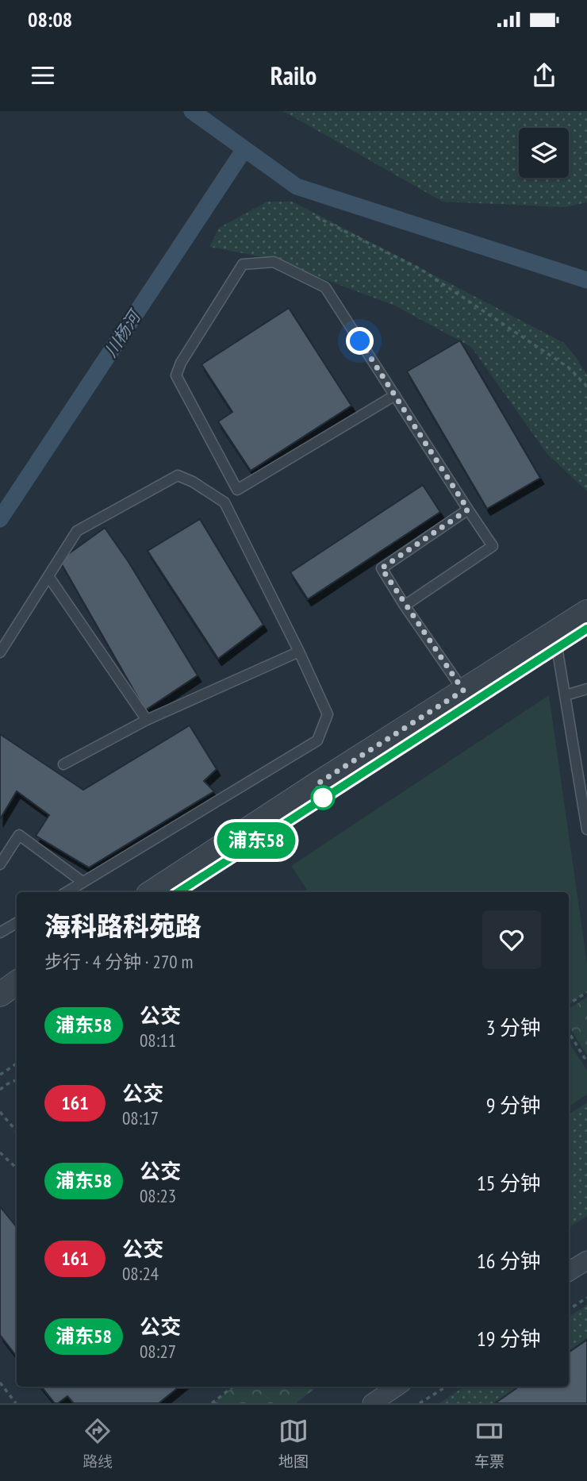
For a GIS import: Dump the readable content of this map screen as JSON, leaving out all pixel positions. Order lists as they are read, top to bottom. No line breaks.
{"water":["川杨河"],"lines":["bus line 浦东58"],"page":{"status":"08:08","header":"Railo","on_map":"浦东58","heading":["海科路科苑路","步行 · 4 分钟 · 270 m"],"list":[{"mark":"浦东58","name":"公交","note":"08:11","value":"3 分钟"},{"mark":"161","name":"公交","note":"08:17","value":"9 分钟"},{"mark":"浦东58","name":"公交","note":"08:23","value":"15 分钟"},{"mark":"161","name":"公交","note":"08:24","value":"16 分钟"},{"mark":"浦东58","name":"公交","note":"08:27","value":"19 分钟"}],"tabs":["路线","地图","车票"]}}
